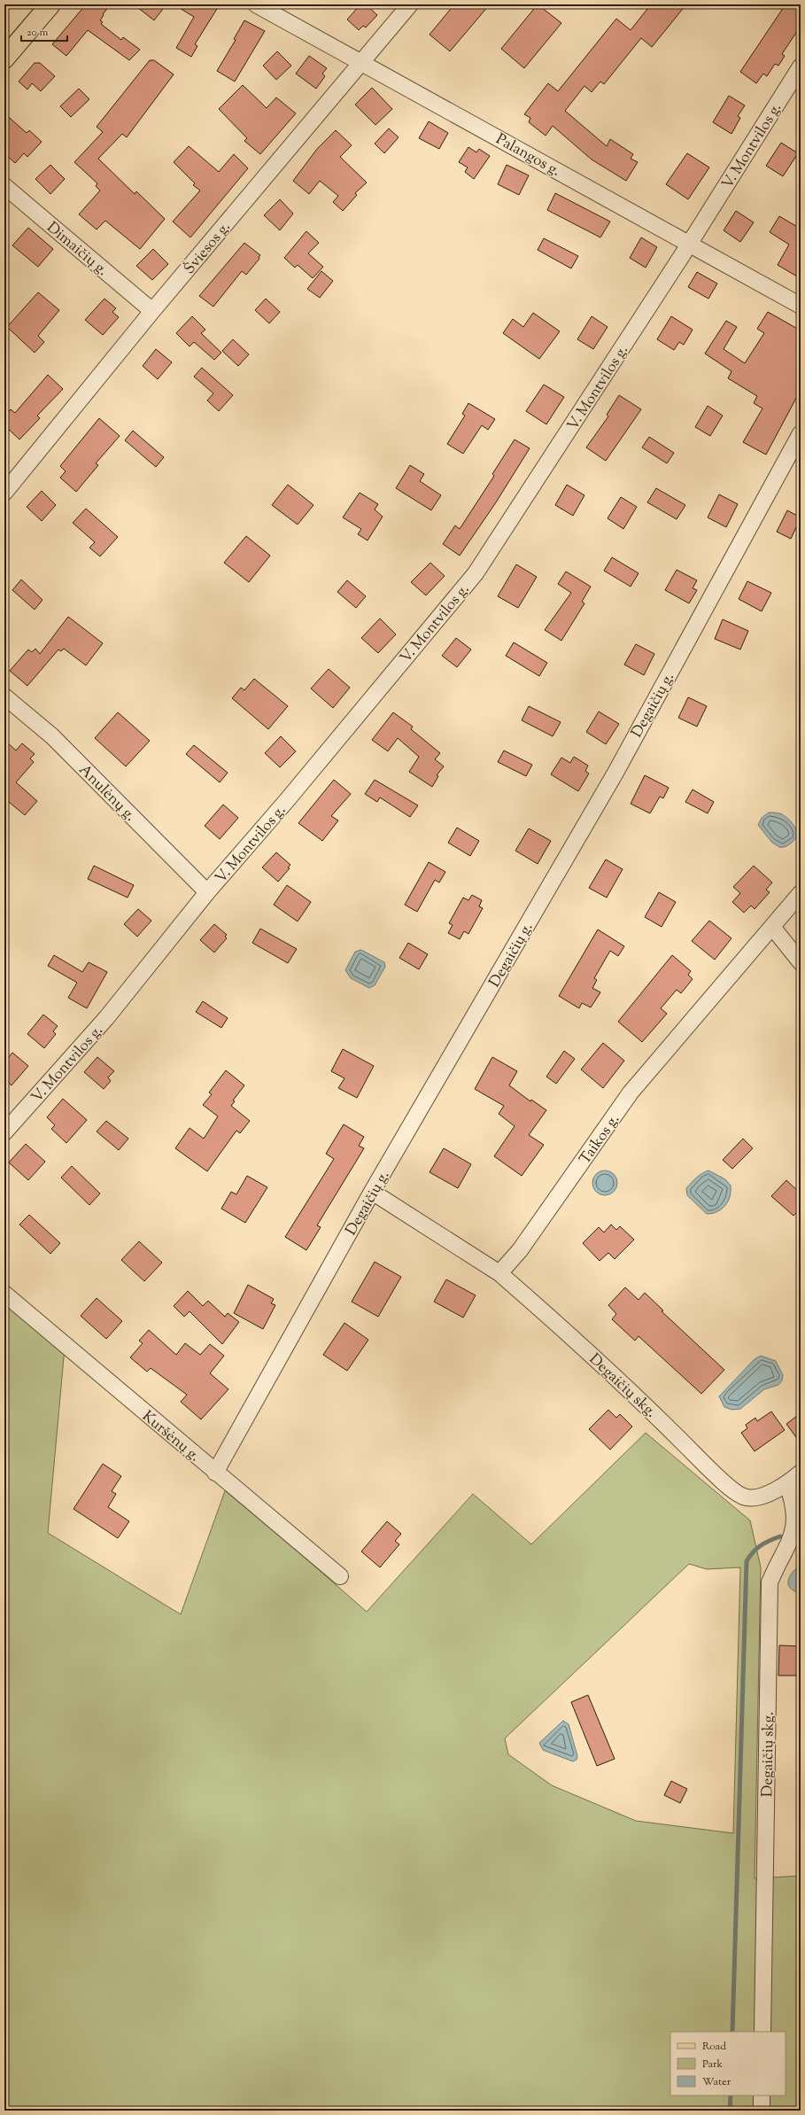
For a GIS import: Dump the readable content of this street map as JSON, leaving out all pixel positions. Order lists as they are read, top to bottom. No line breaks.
{"streets":{"street":["V. Montvilos g.","Palangos g.","Šviesos g.","Dimaičių g.","Degaičių g.","Anulėnų g.","Taikos g.","Degaičių skg.","Kuršėnų g."]},"crossings":[["V. Montvilos g.","Palangos g."],["V. Montvilos g.","Anulėnų g."],["Palangos g.","Šviesos g."],["Šviesos g.","Dimaičių g."],["Degaičių g.","Kuršėnų g."],["Taikos g.","Degaičių skg."]],"legend":["Road","Park","Water"],"scale_bar":"20 m"}
